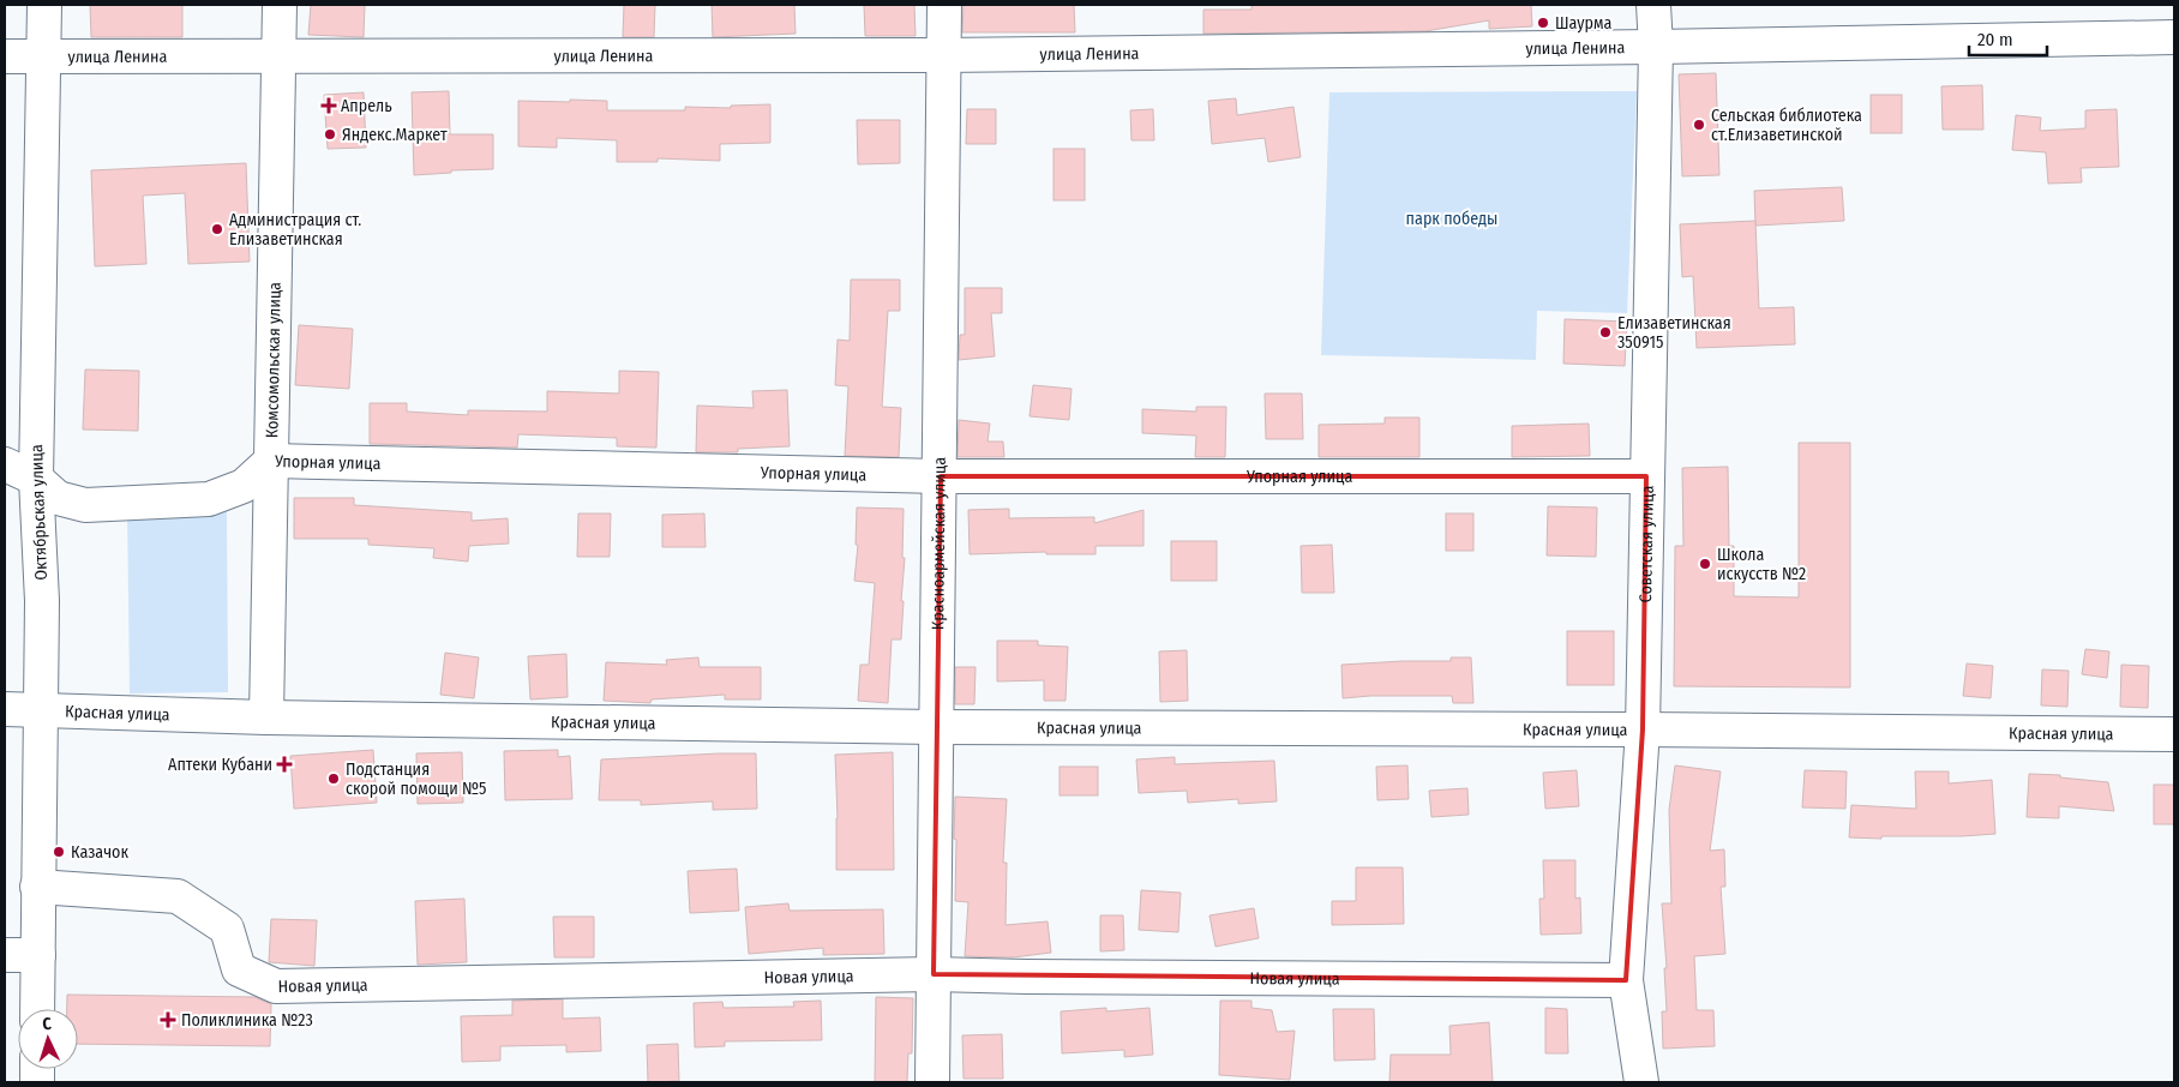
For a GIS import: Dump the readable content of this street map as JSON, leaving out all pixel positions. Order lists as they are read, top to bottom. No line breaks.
{"streets":{"street":["улица Ленина","Комсомольская улица","Упорная улица","Октябрьская улица","Красноармейская улица","Советская улица","Красная улица","Новая улица"]},"crossings":[["улица Ленина","Комсомольская улица"],["улица Ленина","Октябрьская улица"],["улица Ленина","Красноармейская улица"],["улица Ленина","Советская улица"],["Комсомольская улица","Упорная улица"],["Комсомольская улица","Красная улица"],["Упорная улица","Октябрьская улица"],["Упорная улица","Красноармейская улица"],["Упорная улица","Советская улица"],["Октябрьская улица","Красная улица"],["Октябрьская улица","Новая улица"],["Красноармейская улица","Красная улица"],["Красноармейская улица","Новая улица"],["Советская улица","Красная улица"],["Советская улица","Новая улица"]],"parks":["парк победы"],"places":{"other":["Шаурма","Сельская библиотека ст.Елизаветинской","Яндекс.Маркет","Администрация ст. Елизаветинская","Елизаветинская 350915","Школа искусств №2","Подстанция скорой помощи №5","Казачок"],"health":["Апрель","Аптеки Кубани","Поликлиника №23"]},"scale_bar":"20 m","north":"top"}
